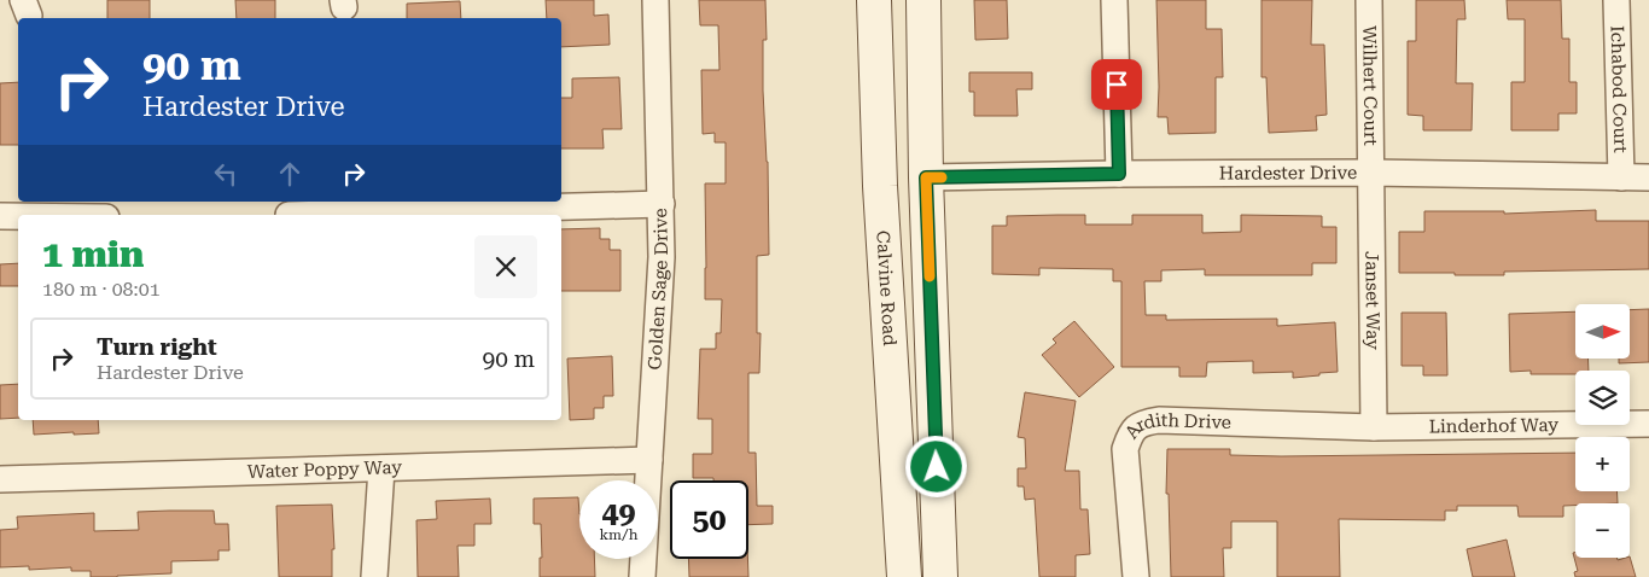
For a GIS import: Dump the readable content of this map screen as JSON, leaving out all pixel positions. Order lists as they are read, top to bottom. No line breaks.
{"streets":{"main road":["Calvine Road"],"street":["Wilhert Court","Ichabod Court","Hardester Drive","Golden Sage Drive","Janset Way","Linderhof Way","Ardith Drive","Water Poppy Way"]},"crossings":[["Wilhert Court","Hardester Drive"],["Wilhert Court","Janset Way"],["Ichabod Court","Hardester Drive"],["Hardester Drive","Janset Way"],["Golden Sage Drive","Water Poppy Way"],["Janset Way","Linderhof Way"],["Janset Way","Ardith Drive"],["Linderhof Way","Ardith Drive"]],"north":"right","page":{"turn":["90 m","Hardester Drive"],"heading":["1 min","180 m · 08:01"],"map_buttons":["+","−"],"list":[{"name":"Turn right","note":"Hardester Drive","value":"90 m"}],"speed":"49 km/h","limit":"50"}}
